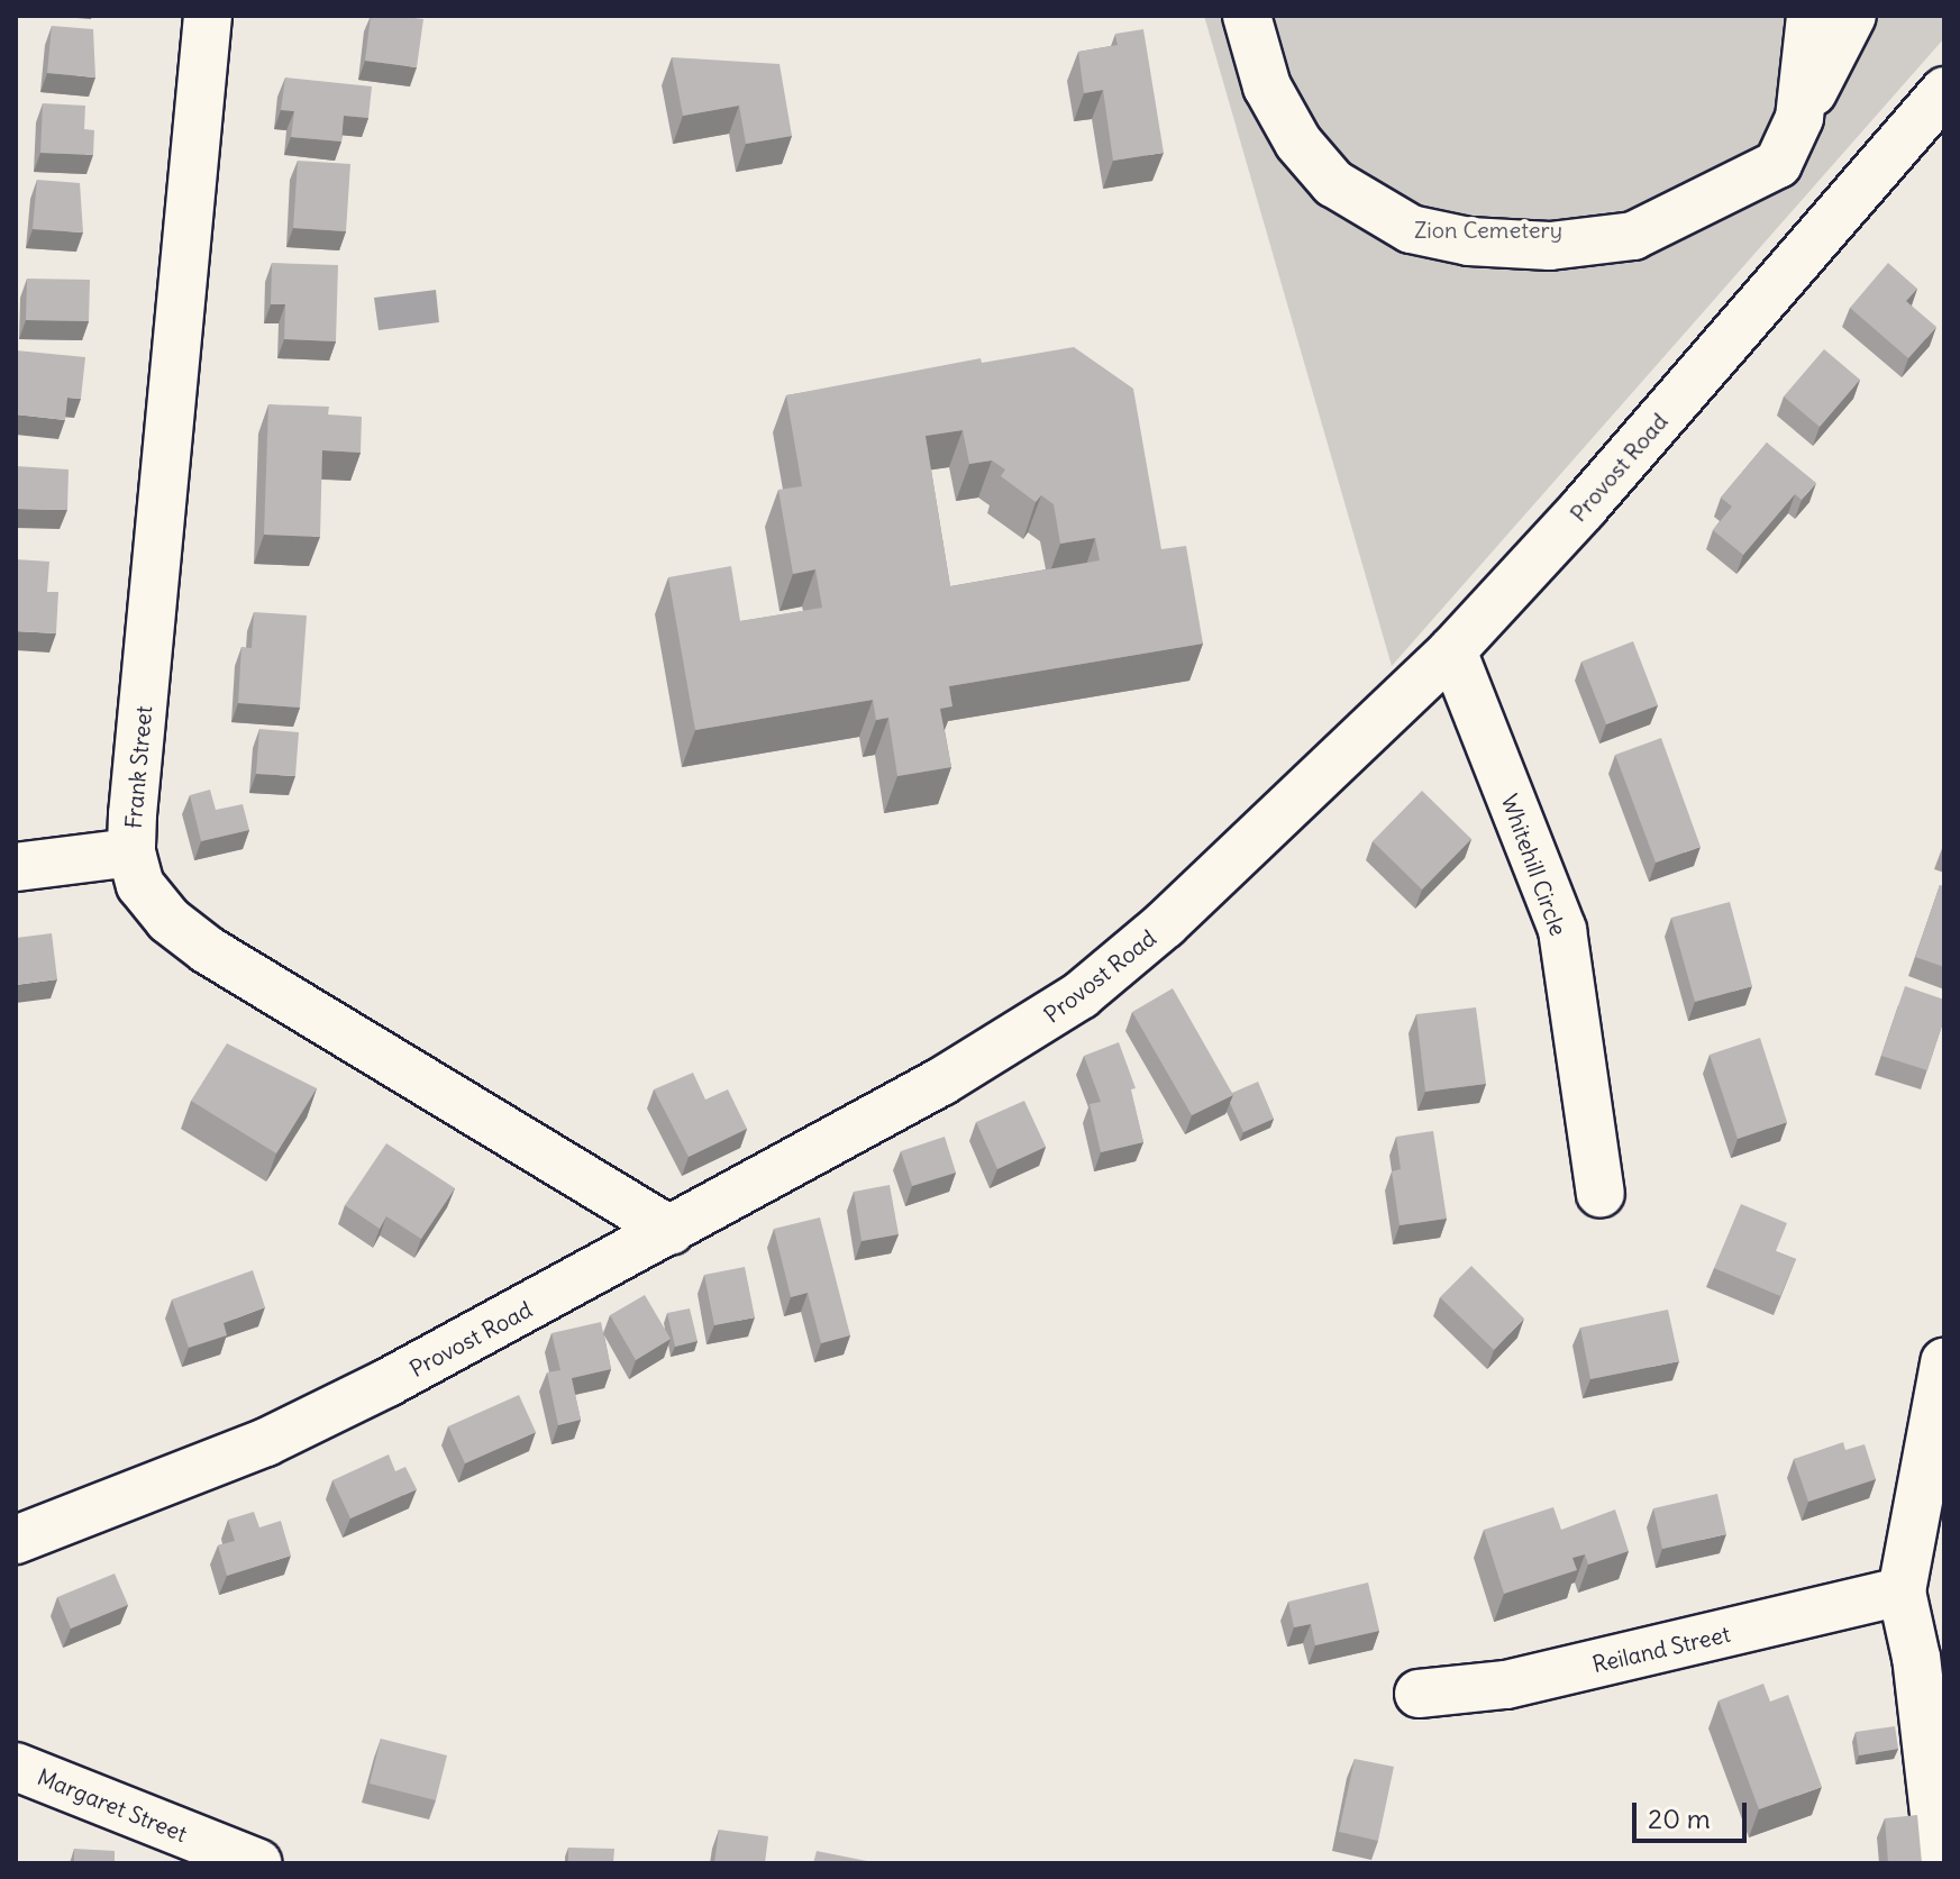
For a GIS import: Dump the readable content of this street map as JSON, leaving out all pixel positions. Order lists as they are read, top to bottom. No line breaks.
{"streets":{"street":["Provost Road","Frank Street","Whitehill Circle","Reiland Street","Margaret Street"]},"crossings":[["Provost Road","Frank Street"],["Provost Road","Whitehill Circle"]],"parks":["Zion Cemetery"],"scale_bar":"20 m"}
